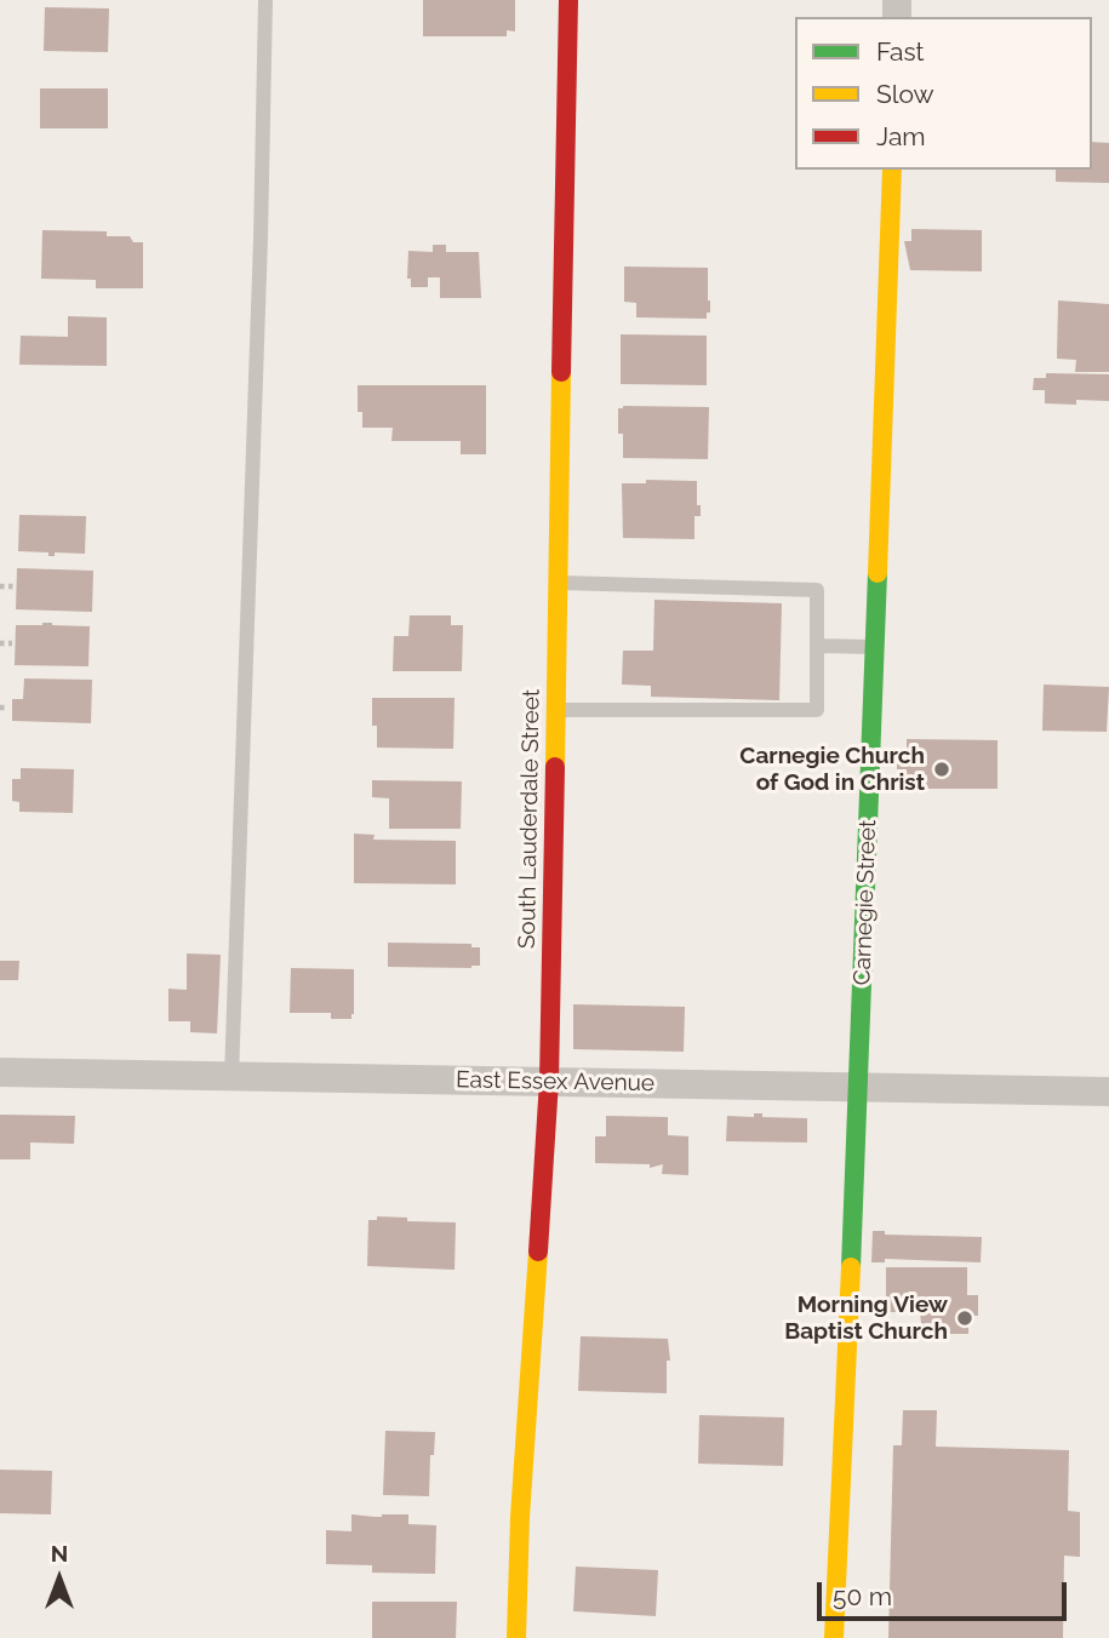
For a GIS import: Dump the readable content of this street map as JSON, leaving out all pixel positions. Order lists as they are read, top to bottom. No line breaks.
{"streets":{"street":["South Lauderdale Street","Carnegie Street","East Essex Avenue"]},"crossings":[["South Lauderdale Street","East Essex Avenue"],["Carnegie Street","East Essex Avenue"]],"places":["Carnegie Church of God in Christ","Morning View Baptist Church"],"legend":["Fast","Slow","Jam"],"scale_bar":"50 m","north":"top"}
